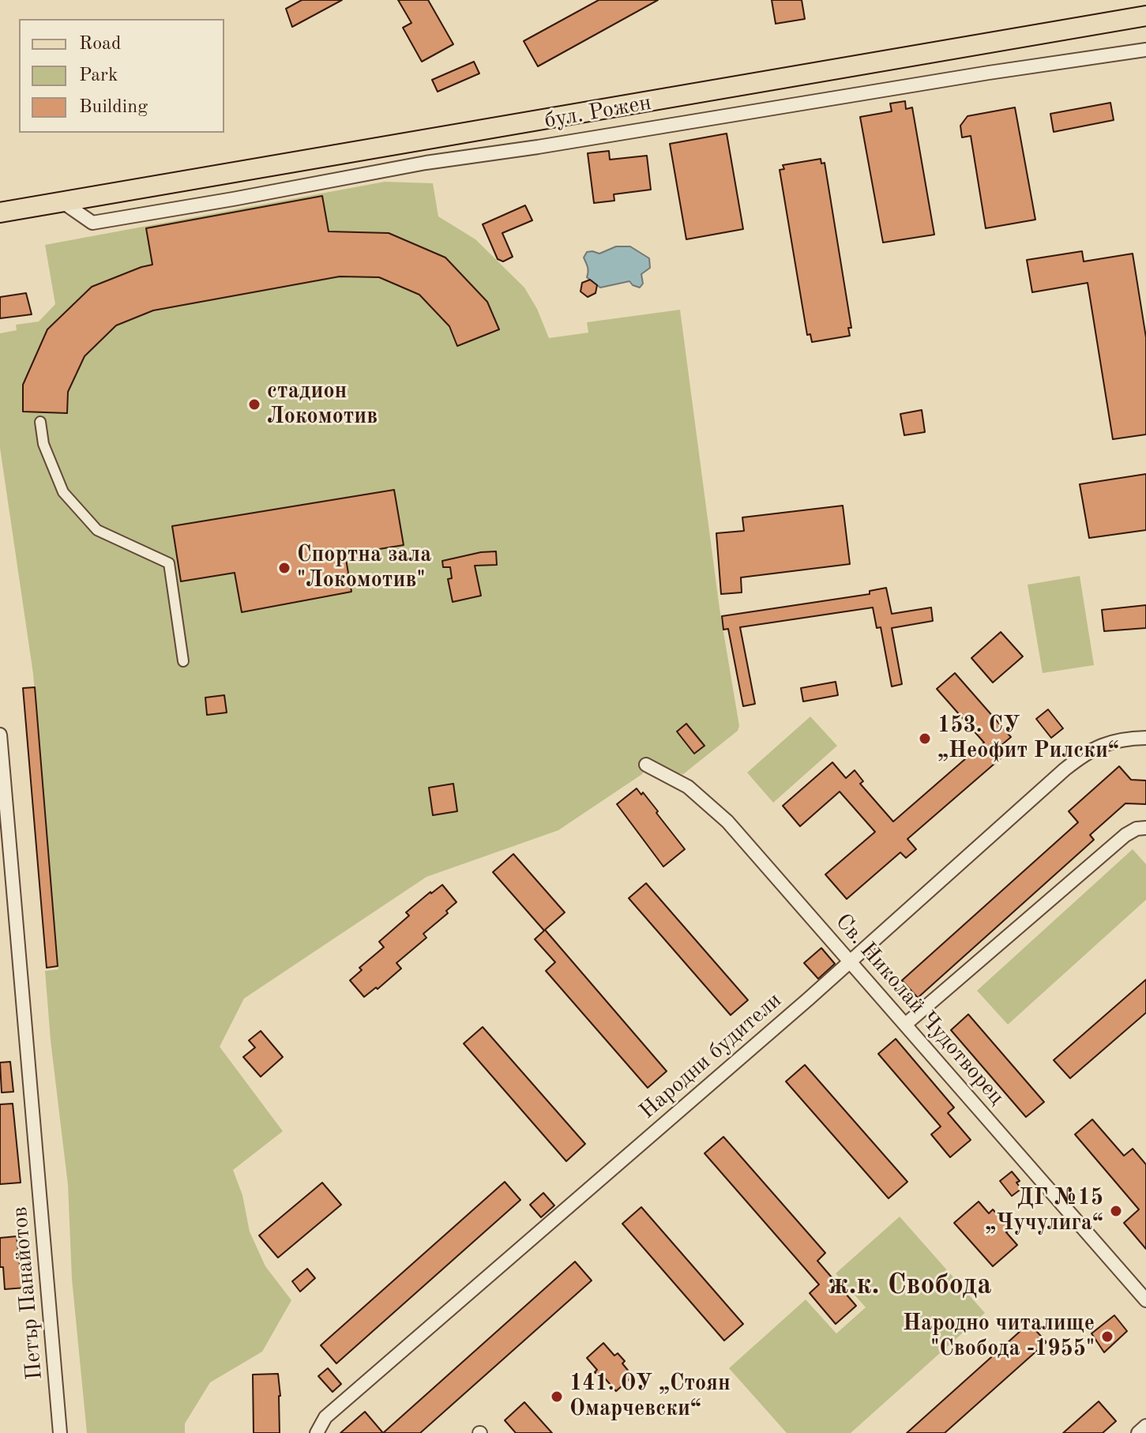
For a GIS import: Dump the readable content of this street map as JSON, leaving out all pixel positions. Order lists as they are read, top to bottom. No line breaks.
{"streets":{"main road":["бул. Рожен"],"street":["Св. Николай Чудотворец","Народни будители","Петър Панайотов"]},"crossings":[["Св. Николай Чудотворец","Народни будители"]],"districts":["ж.к. Свобода"],"places":["стадион Локомотив","Спортна зала \"Локомотив\"","153. СУ „Неофит Рилски“","ДГ №15 „Чучулига“","Народно читалище \"Свобода -1955\"","141. ОУ „Стоян Омарчевски“"],"legend":["Road","Park","Building"]}
